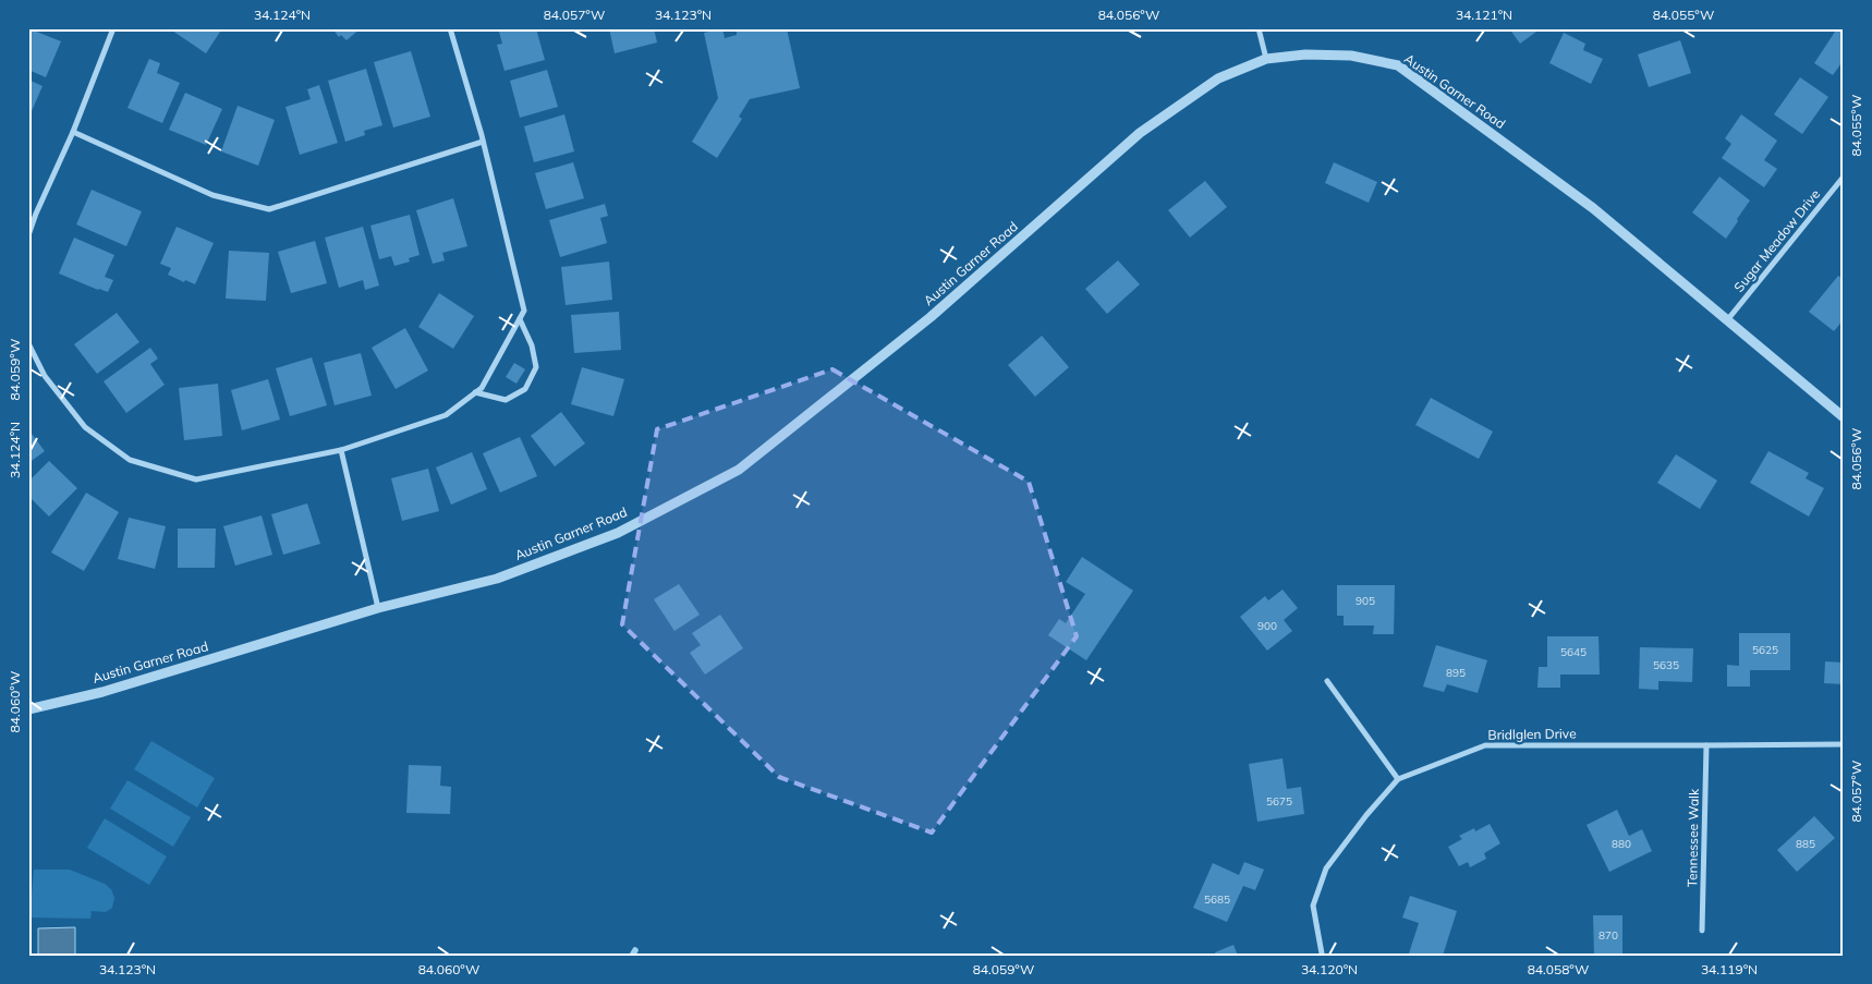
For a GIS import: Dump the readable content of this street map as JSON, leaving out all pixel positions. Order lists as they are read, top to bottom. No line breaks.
{"streets":{"street":["Austin Garner Road","Sugar Meadow Drive","Bridlglen Drive","Tennessee Walk"]},"crossings":[["Austin Garner Road","Sugar Meadow Drive"],["Bridlglen Drive","Tennessee Walk"]],"house_numbers":["905","900","5625","5645","5635","895","5675","880","885","5685","870"],"coordinates":["34.124°N","84.057°W","34.123°N","84.056°W","34.121°N","84.055°W","84.059°W","84.060°W","34.120°N","84.058°W","34.119°N"]}
